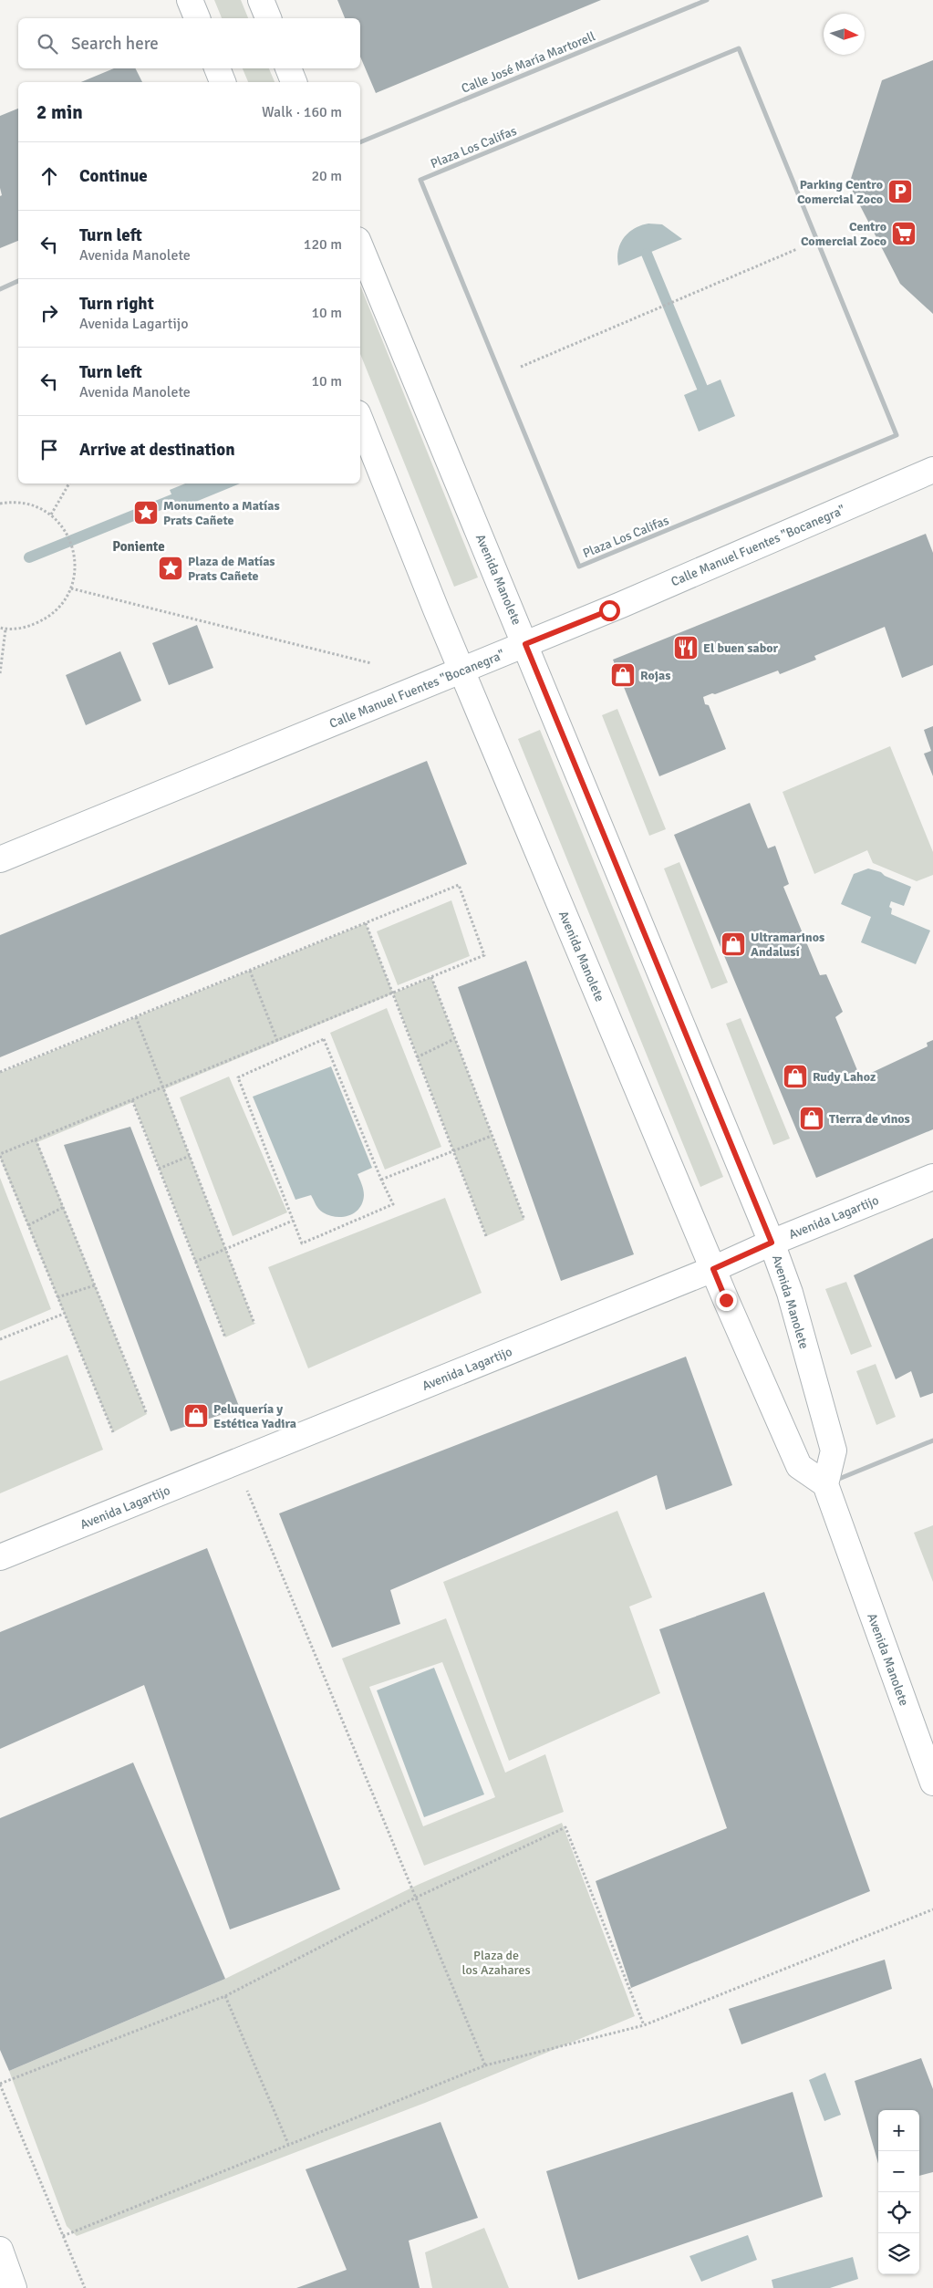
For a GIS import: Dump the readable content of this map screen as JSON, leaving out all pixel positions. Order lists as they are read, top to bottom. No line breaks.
{"streets":{"main road":["Calle Manuel Fuentes \"Bocanegra\"","Avenida Manolete","Avenida Lagartijo"],"street":["Calle José María Martorell","Plaza Los Califas"]},"crossings":[["Calle Manuel Fuentes \"Bocanegra\"","Avenida Manolete"],["Avenida Manolete","Avenida Lagartijo"]],"districts":["Poniente"],"parks":["Plaza de los Azahares"],"places":{"parking":["Parking Centro Comercial Zoco"],"supermarket":["Centro Comercial Zoco"],"place":["Monumento a Matías Prats Cañete","Plaza de Matías Prats Cañete"],"restaurant":["El buen sabor"],"shop":["Rojas","Ultramarinos Andalusí","Rudy Lahoz","Tierra de vinos","Peluquería y Estética Yadira"]},"north":"right","page":{"search":"Search here","heading":["2 min","Walk · 160 m"],"list":[["Continue","20 m"],["Turn left","Avenida Manolete","120 m"],["Turn right","Avenida Lagartijo","10 m"],["Turn left","Avenida Manolete","10 m"],"Arrive at destination"],"map_buttons":["+","−"]}}
